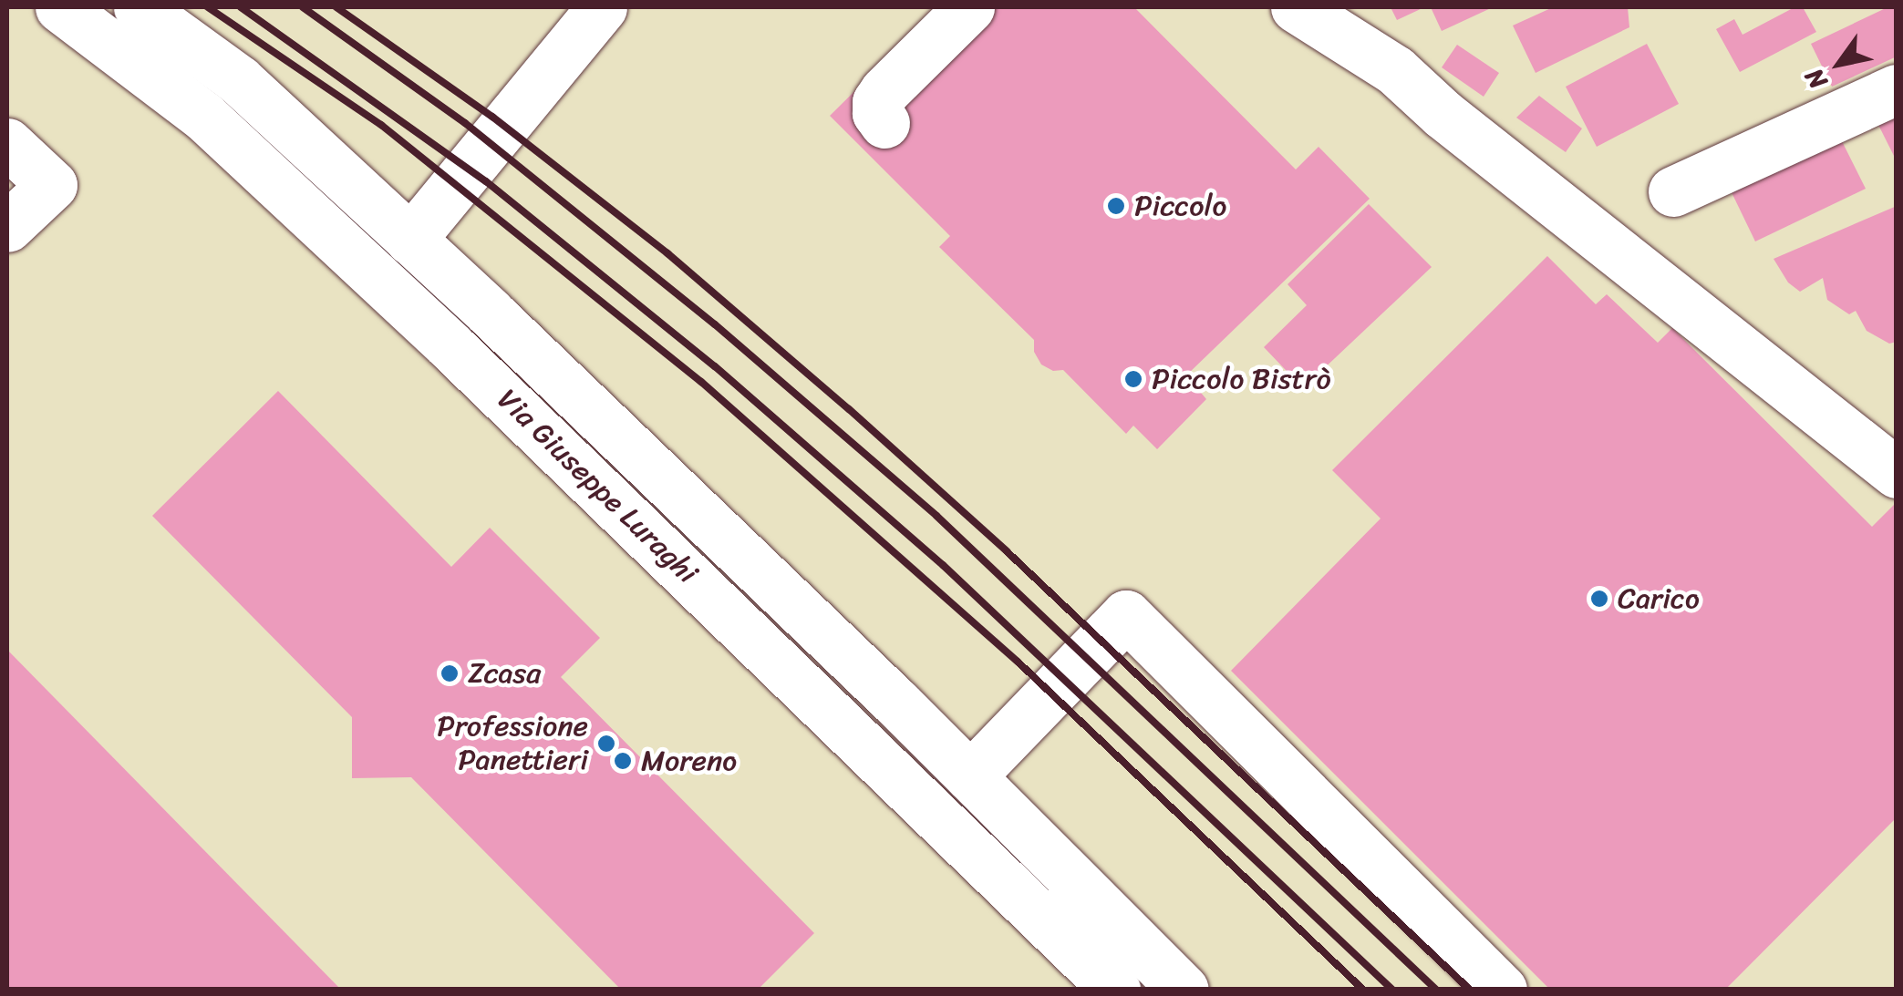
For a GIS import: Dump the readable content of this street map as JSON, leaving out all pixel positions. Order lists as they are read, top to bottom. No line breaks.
{"streets":{"street":["Via Giuseppe Luraghi"]},"places":["Piccolo","Piccolo Bistrò","Carico","Zcasa","Professione Panettieri","Moreno"],"north":"bottom left"}
